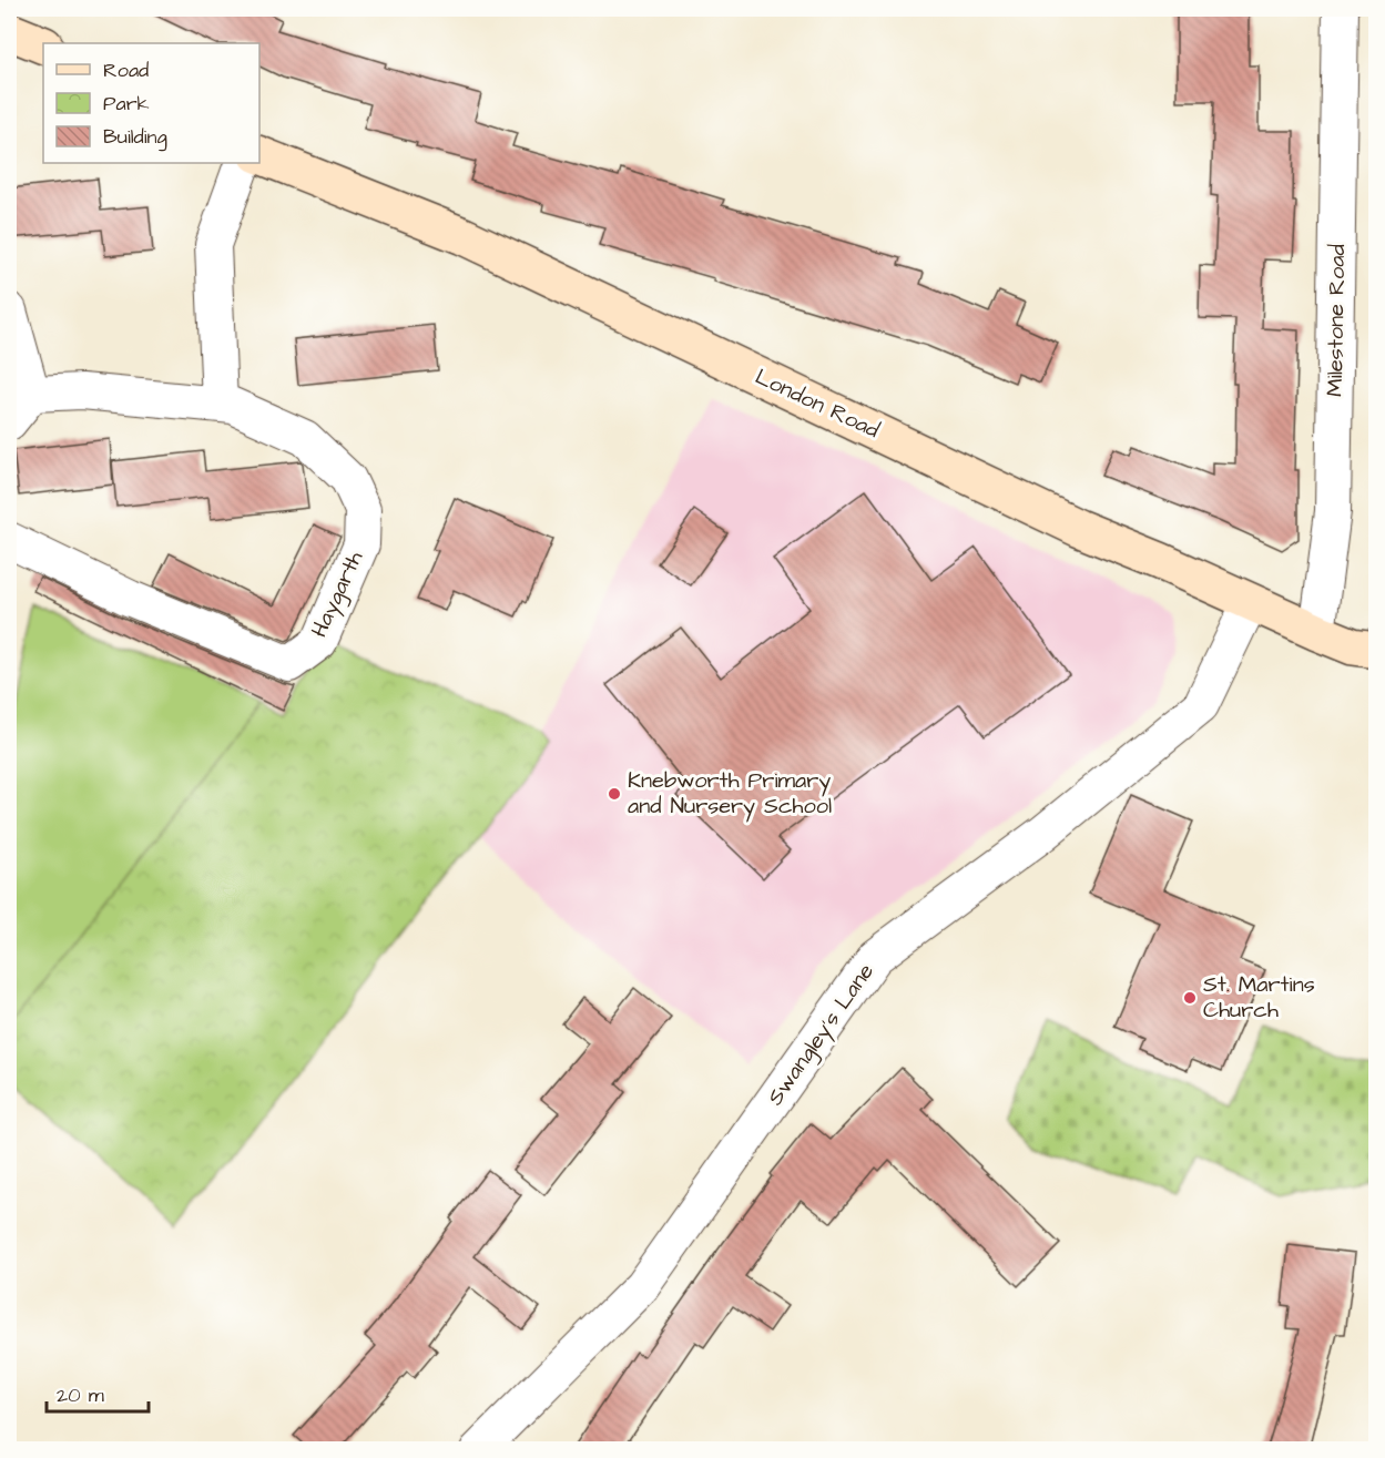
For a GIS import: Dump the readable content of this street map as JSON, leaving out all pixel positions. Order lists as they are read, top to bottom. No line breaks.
{"streets":{"main road":["London Road"],"street":["Milestone Road","Haygarth","Swangley's Lane"]},"crossings":[["Milestone Road","London Road"],["London Road","Swangley's Lane"]],"places":["Knebworth Primary and Nursery School","St. Martins Church"],"legend":["Road","Park","Building"],"scale_bar":"20 m"}
